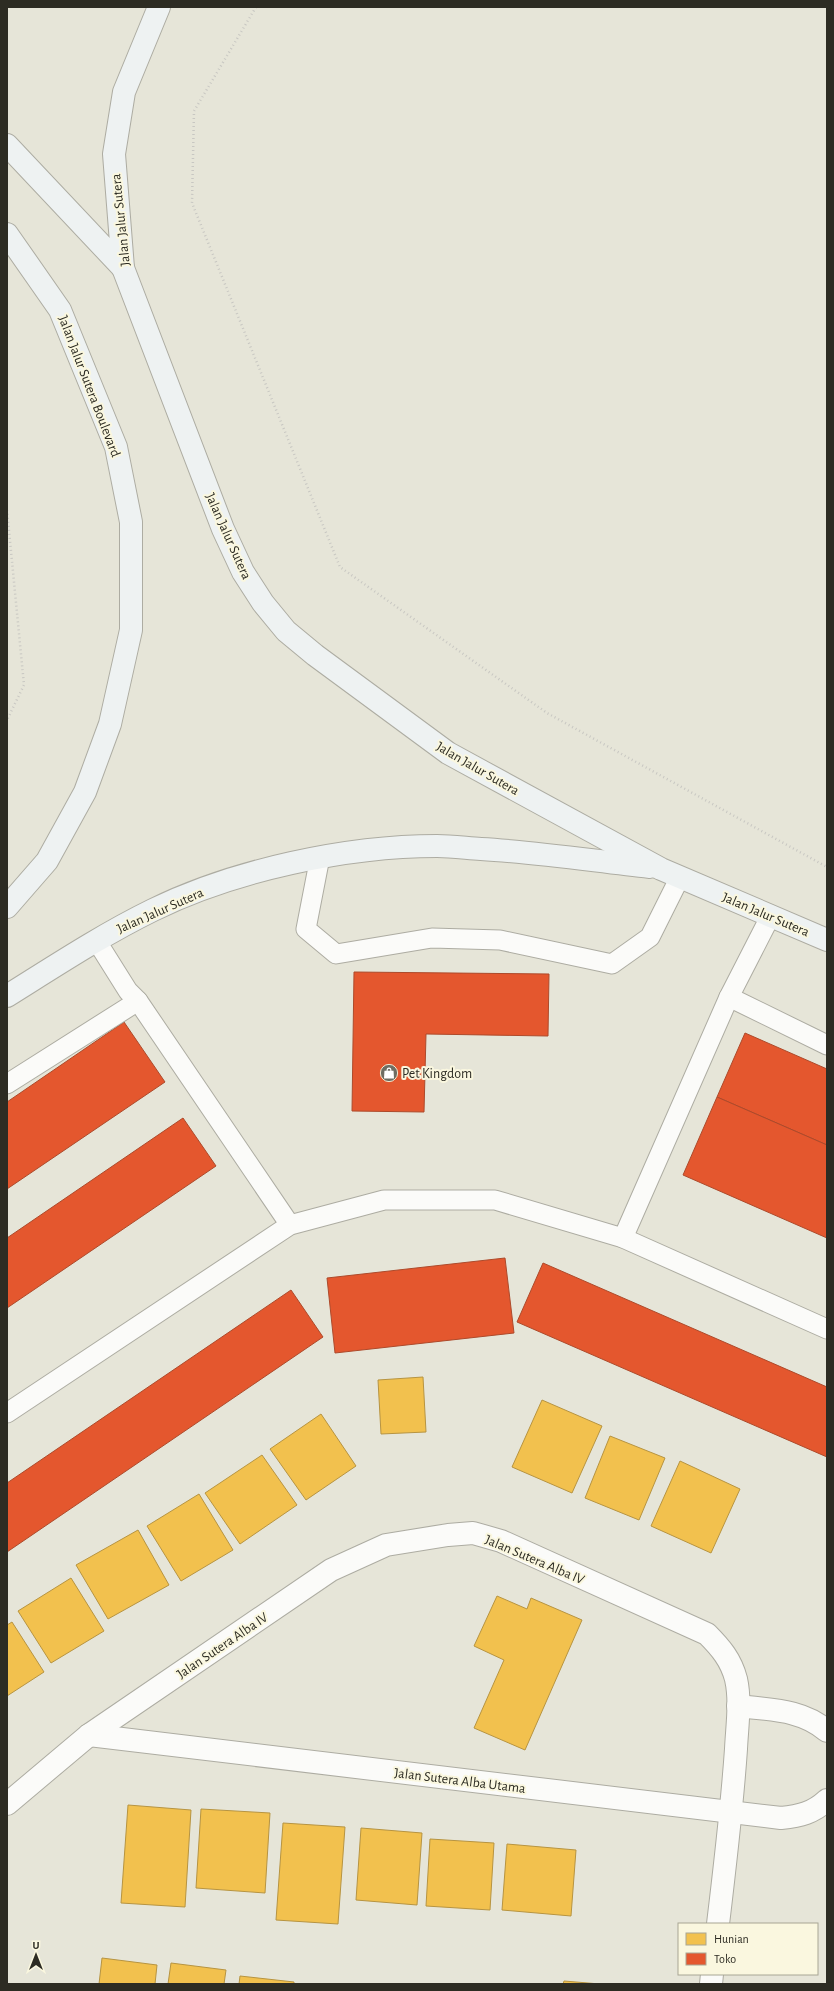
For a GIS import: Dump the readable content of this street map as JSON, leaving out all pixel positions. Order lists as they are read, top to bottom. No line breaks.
{"streets":{"main road":["Jalan Jalur Sutera","Jalan Jalur Sutera Boulevard"],"street":["Jalan Sutera Alba IV","Jalan Sutera Alba Utama"]},"crossings":[["Jalan Sutera Alba IV","Jalan Sutera Alba Utama"]],"places":{"shop":["Pet Kingdom"]},"legend":["Hunian","Toko"],"north":"top"}
